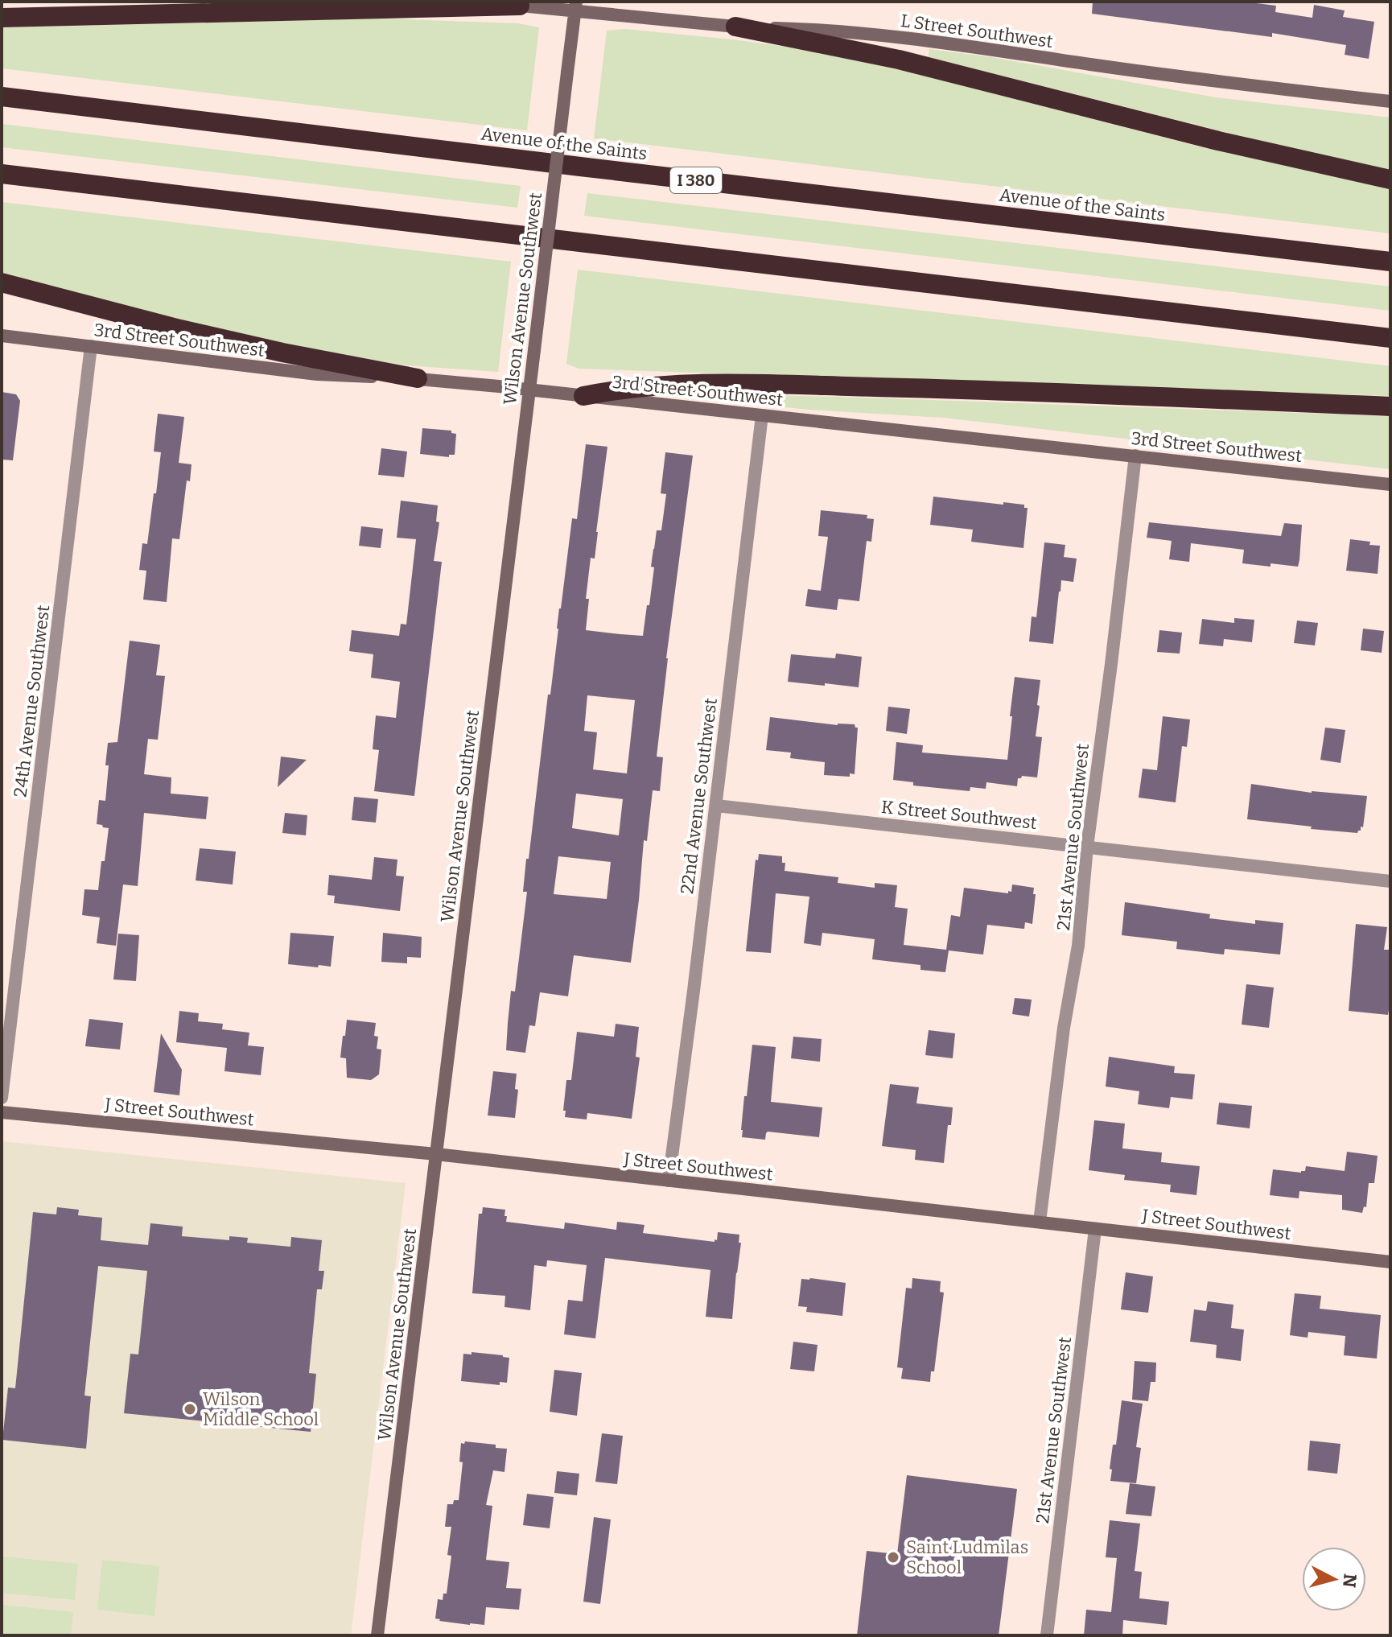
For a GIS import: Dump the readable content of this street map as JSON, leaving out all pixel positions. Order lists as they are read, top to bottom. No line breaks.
{"streets":{"highway":["Avenue of the Saints","I 380"],"street":["L Street Southwest","Wilson Avenue Southwest","3rd Street Southwest","24th Avenue Southwest","22nd Avenue Southwest","K Street Southwest","21st Avenue Southwest","J Street Southwest"]},"crossings":[["L Street Southwest","Wilson Avenue Southwest"],["Wilson Avenue Southwest","3rd Street Southwest"],["Wilson Avenue Southwest","J Street Southwest"],["3rd Street Southwest","24th Avenue Southwest"],["3rd Street Southwest","22nd Avenue Southwest"],["3rd Street Southwest","21st Avenue Southwest"],["22nd Avenue Southwest","K Street Southwest"],["22nd Avenue Southwest","J Street Southwest"],["K Street Southwest","21st Avenue Southwest"],["21st Avenue Southwest","J Street Southwest"]],"places":["Wilson Middle School","Saint Ludmilas School"],"north":"right"}
